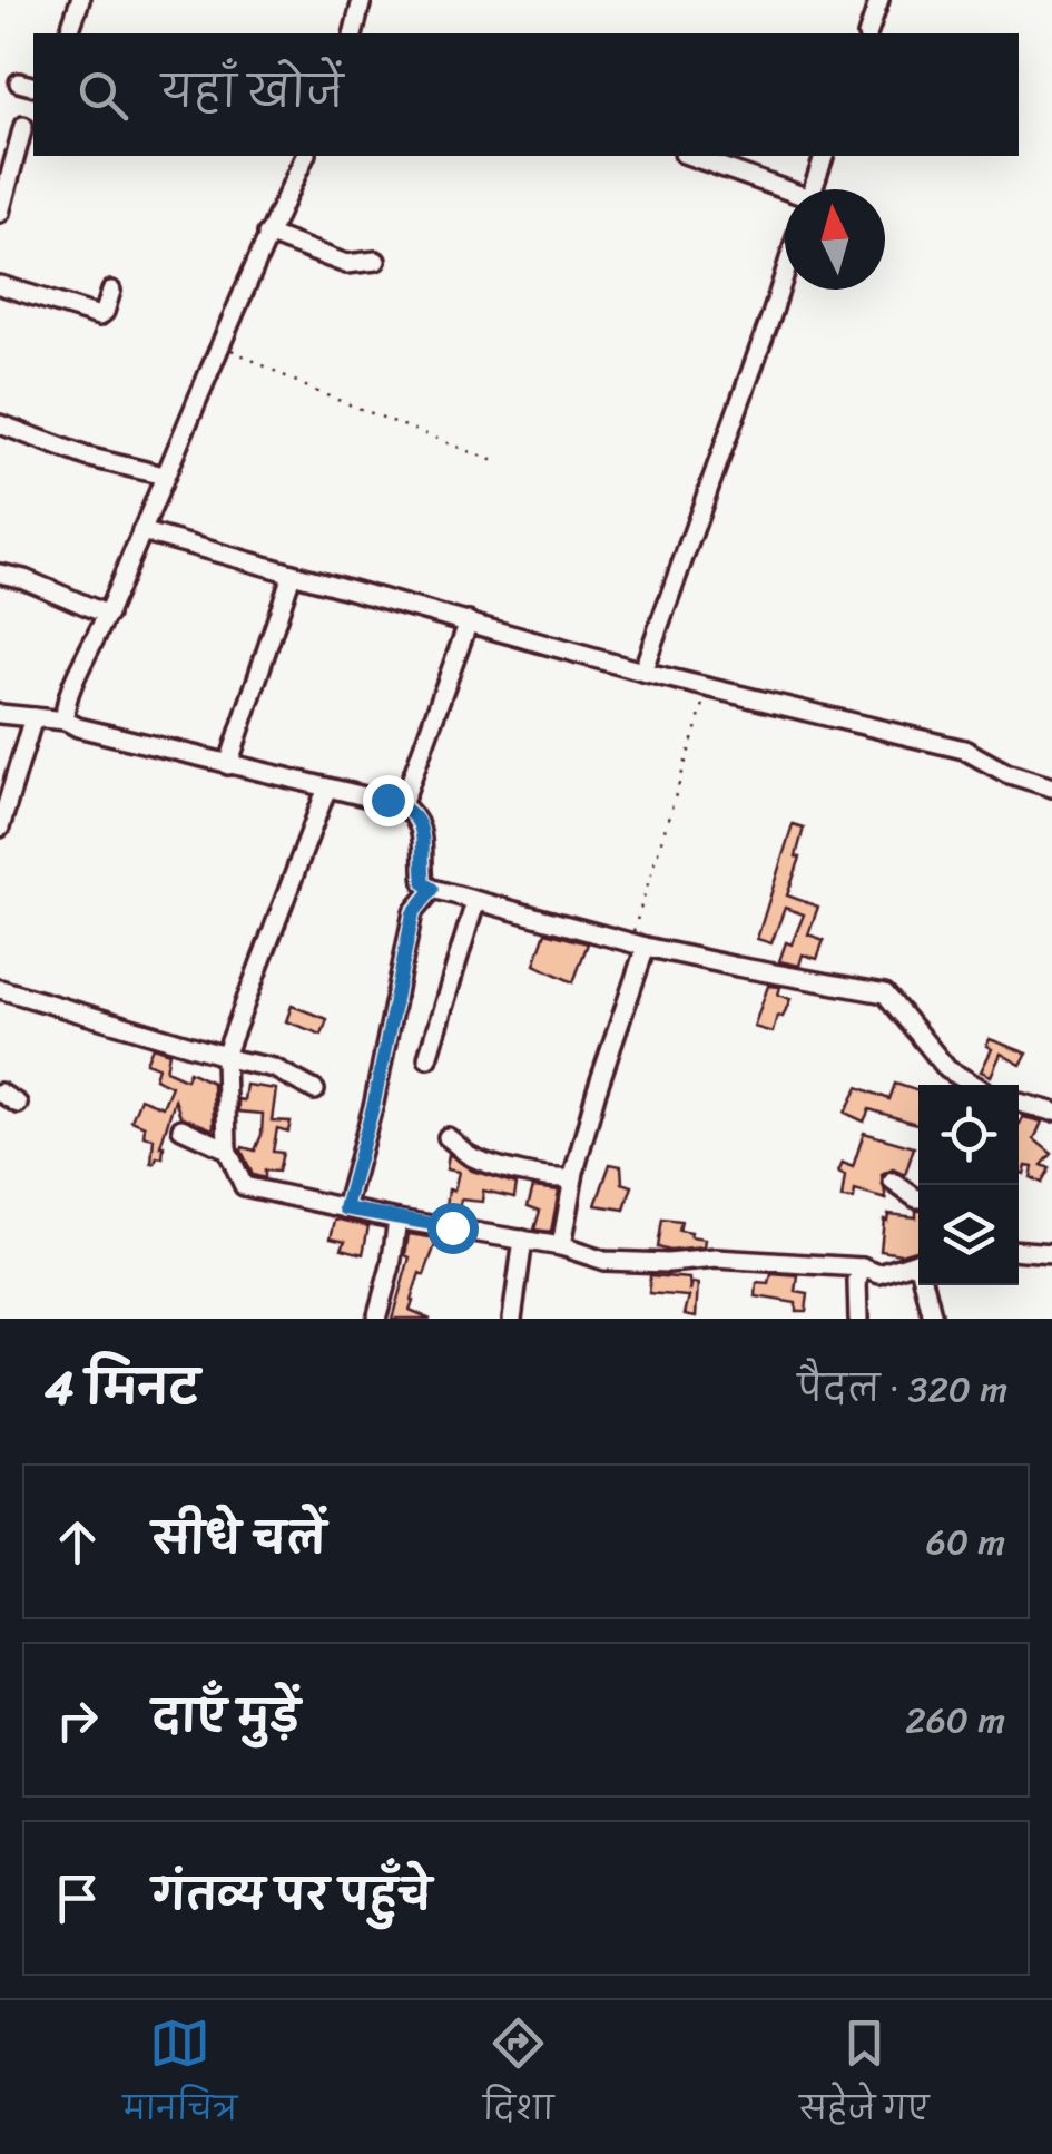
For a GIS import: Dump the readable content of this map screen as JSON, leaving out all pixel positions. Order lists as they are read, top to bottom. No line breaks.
{"north":"top","page":{"search":"यहाँ खोजें","heading":["4 मिनट","पैदल · 320 m"],"list":[["सीधे चलें","60 m"],["दाएँ मुड़ें","260 m"],"गंतव्य पर पहुँचे"],"nav":["मानचित्र","दिशा","सहेजे गए"]}}
